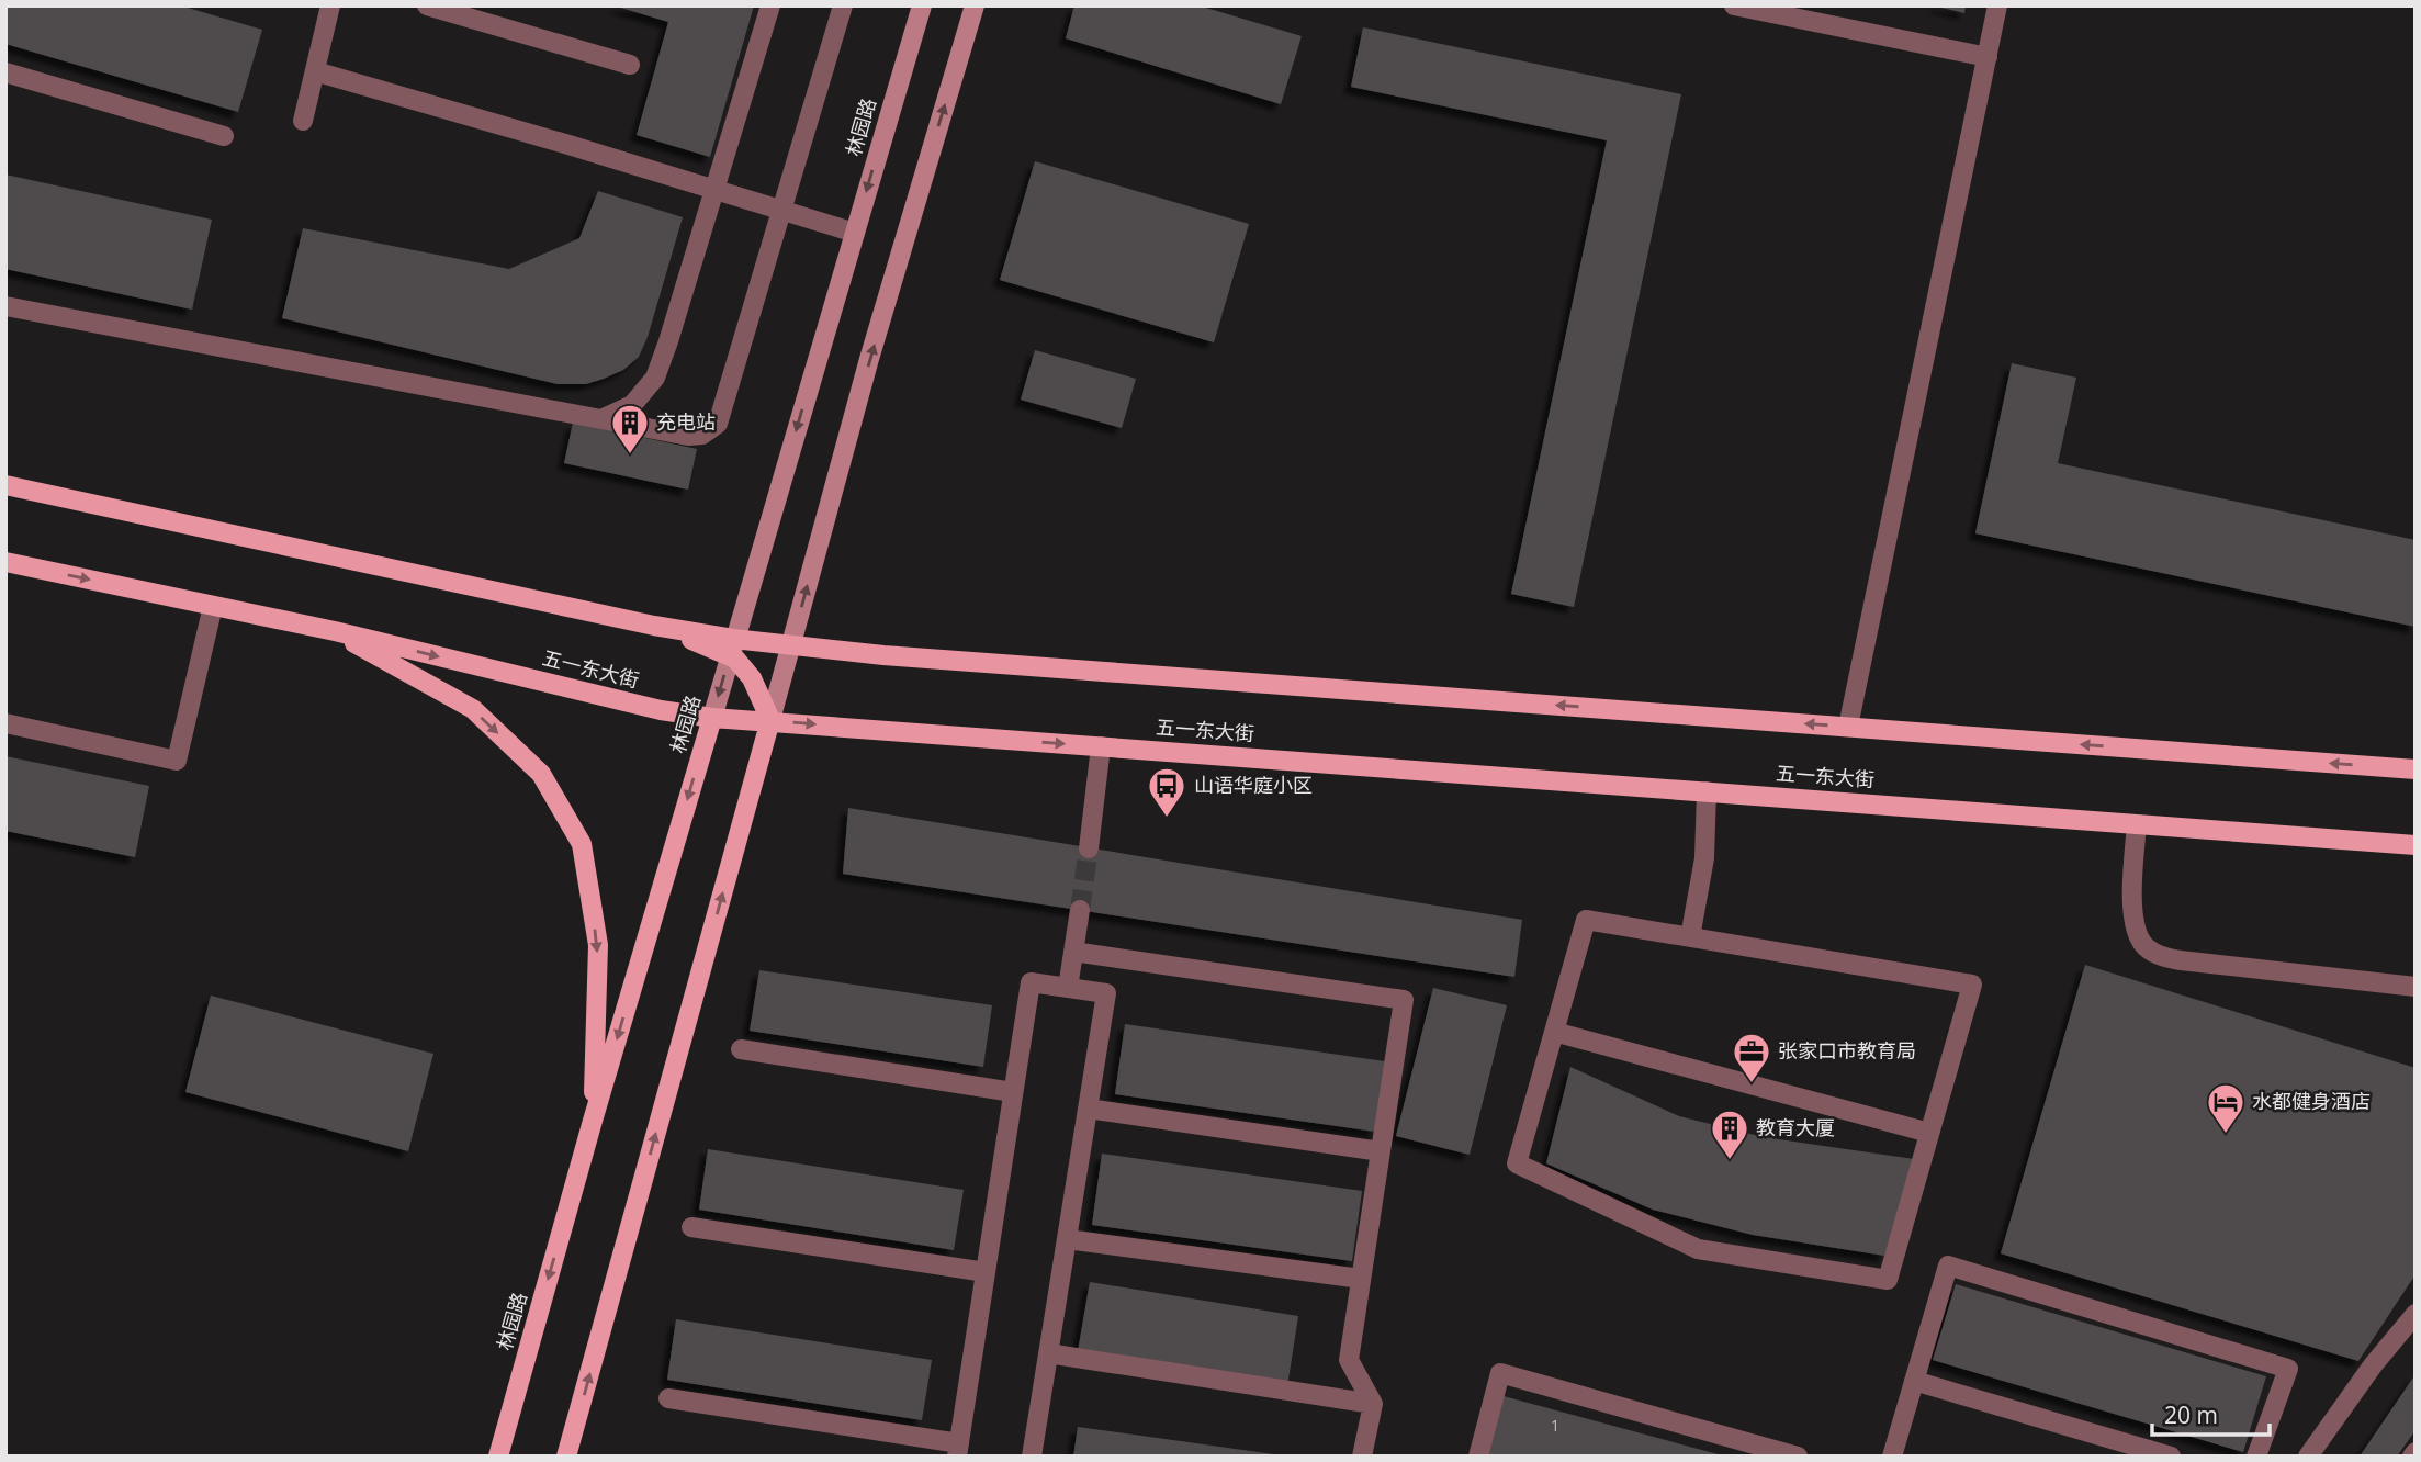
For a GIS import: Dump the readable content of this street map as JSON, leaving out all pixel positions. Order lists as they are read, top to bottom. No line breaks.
{"streets":{"main road":["林园路","五一东大街"]},"crossings":[["林园路","五一东大街"]],"places":{"building":["充电站","教育大厦"],"bus stop":["山语华庭小区"],"office":["张家口市教育局"],"hotel":["水都健身酒店"]},"house_numbers":["1"],"scale_bar":"20 m"}
